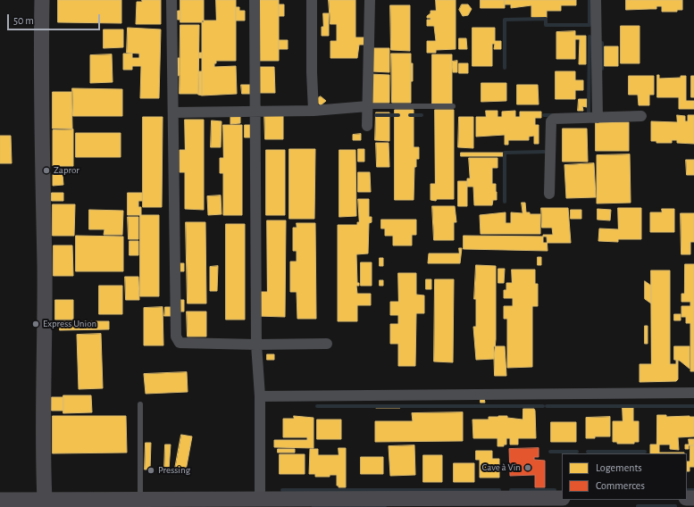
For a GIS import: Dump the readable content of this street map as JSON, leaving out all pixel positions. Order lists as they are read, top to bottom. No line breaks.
{"places":["Zapror","Express Union","Cave à Vin","Pressing"],"legend":["Logements","Commerces"],"scale_bar":"50 m"}
